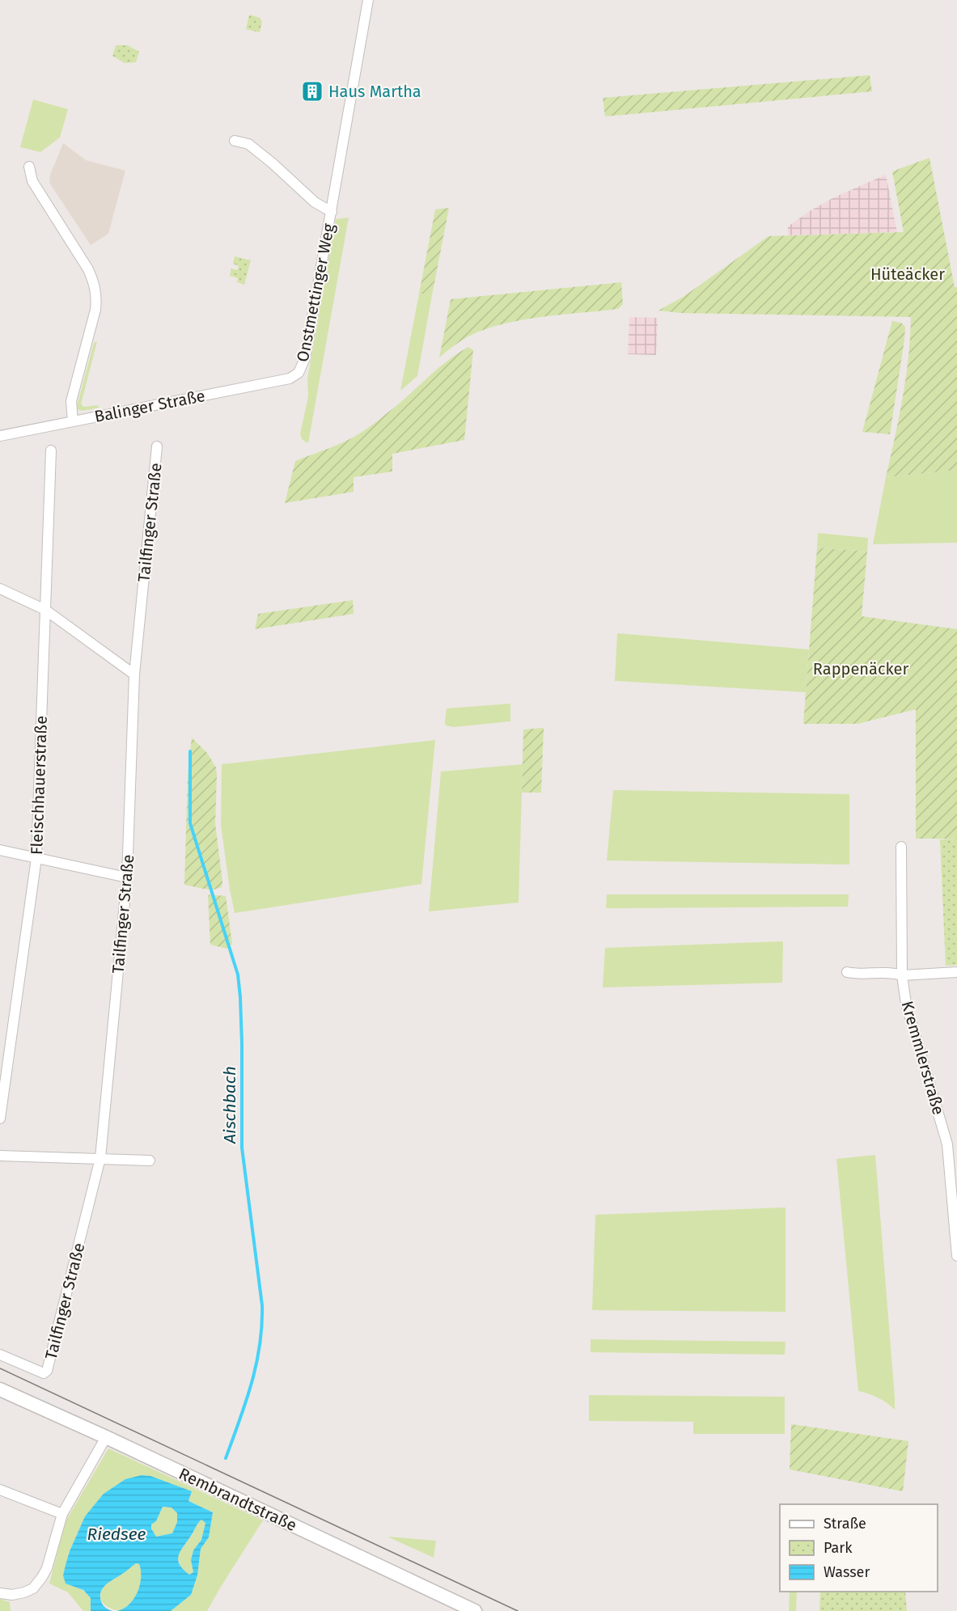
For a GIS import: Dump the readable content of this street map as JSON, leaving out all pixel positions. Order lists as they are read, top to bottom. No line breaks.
{"streets":{"street":["Onstmettinger Weg","Balinger Straße","Tailfinger Straße","Fleischhauerstraße","Kremmlerstraße","Rembrandtstraße"]},"crossings":[["Onstmettinger Weg","Balinger Straße"]],"water":["Aischbach","Riedsee"],"parks":["Hüteäcker","Rappenäcker"],"places":{"building":["Haus Martha"]},"legend":["Straße","Park","Wasser"]}
